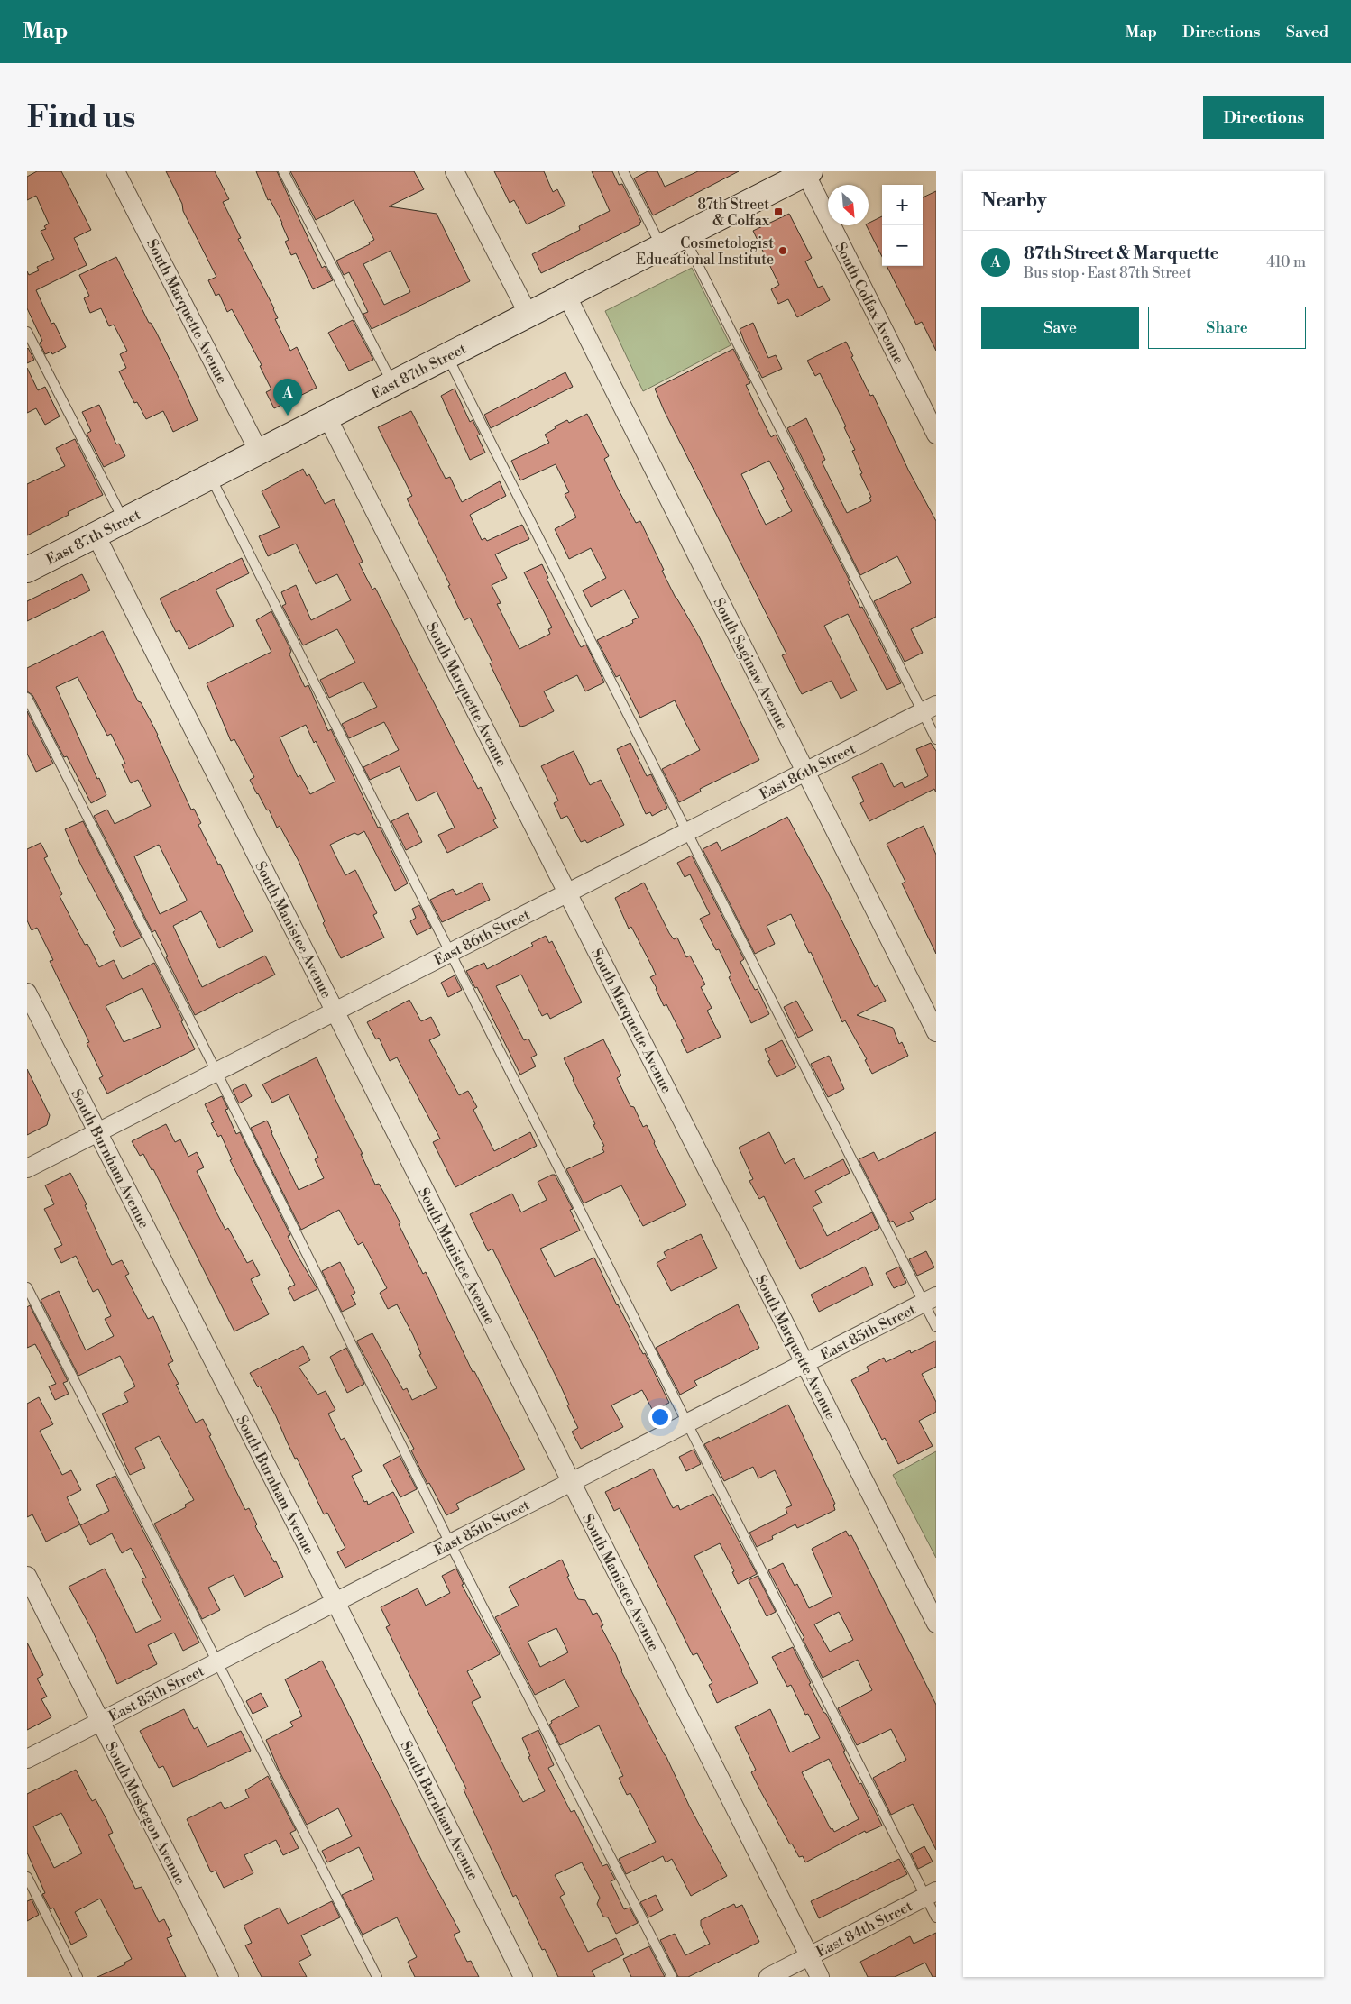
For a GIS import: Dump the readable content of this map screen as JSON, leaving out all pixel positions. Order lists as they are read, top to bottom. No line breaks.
{"streets":{"main road":["East 87th Street"],"street":["South Colfax Avenue","South Marquette Avenue","South Saginaw Avenue","East 86th Street","South Manistee Avenue","South Burnham Avenue","East 85th Street","South Muskegon Avenue","East 84th Street"]},"crossings":[["South Colfax Avenue","East 87th Street"],["South Marquette Avenue","East 87th Street"],["South Marquette Avenue","East 86th Street"],["South Marquette Avenue","East 85th Street"],["East 87th Street","South Saginaw Avenue"],["East 87th Street","South Manistee Avenue"],["South Saginaw Avenue","East 86th Street"],["East 86th Street","South Manistee Avenue"],["East 86th Street","South Burnham Avenue"],["South Manistee Avenue","East 85th Street"],["South Manistee Avenue","East 84th Street"],["South Burnham Avenue","East 85th Street"],["East 85th Street","South Muskegon Avenue"]],"places":{"transit":["87th Street & Colfax"],"other":["Cosmetologist Educational Institute"]},"north":"bottom right","page":{"header":"Map","nav":["Map","Directions","Saved"],"buttons":["Directions",["Save","Share"]],"title":"Find us","heading":"Nearby","map_buttons":["+","−"],"list":[{"mark":"A","name":"87th Street & Marquette","note":"Bus stop · East 87th Street","value":"410 m"}],"pins":"A"}}
